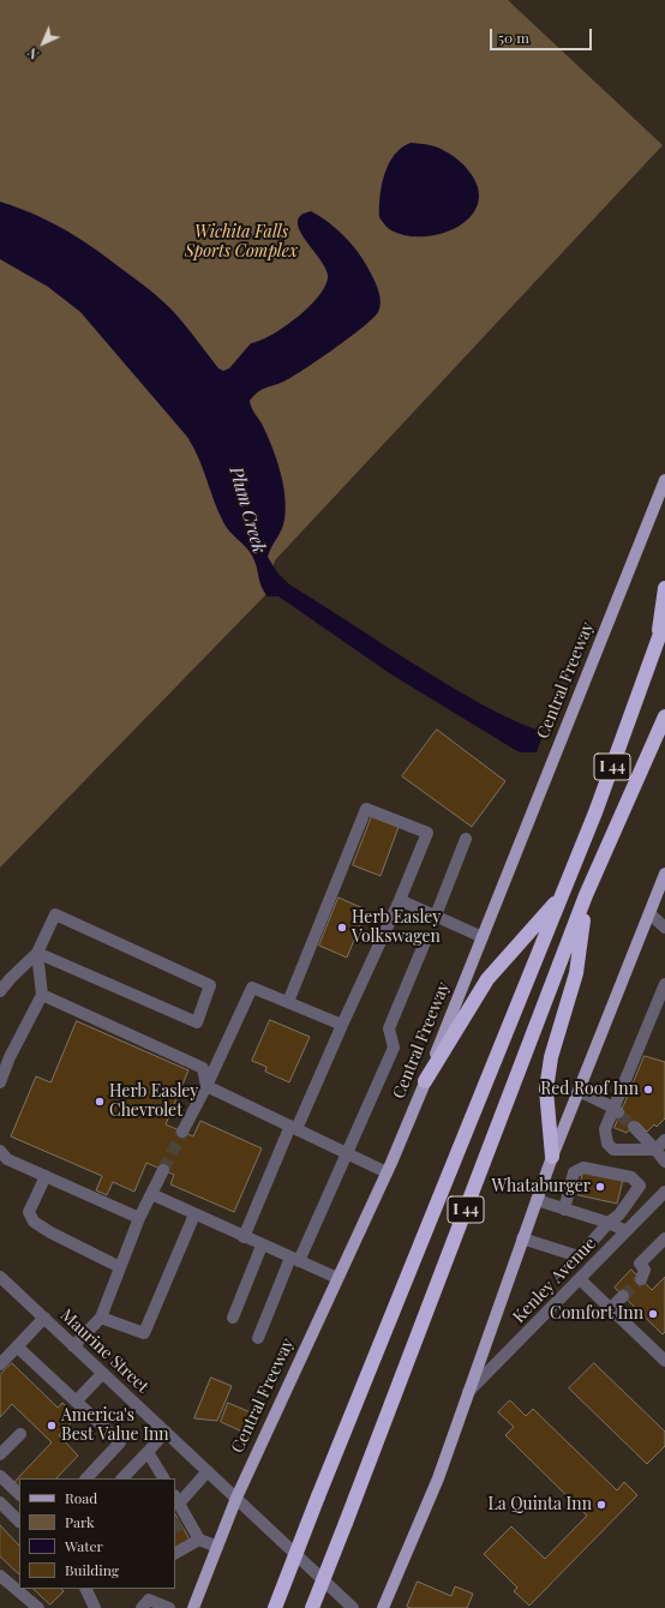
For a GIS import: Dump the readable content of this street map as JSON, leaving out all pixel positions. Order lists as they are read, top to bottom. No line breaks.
{"streets":{"highway":["I 44"],"main road":["Central Freeway"],"street":["Kenley Avenue","Maurine Street"]},"crossings":[["Central Freeway","Maurine Street"]],"water":["Plum Creek"],"parks":["Wichita Falls Sports Complex"],"places":["Herb Easley Volkswagen","Red Roof Inn","Herb Easley Chevrolet","Whataburger","Comfort Inn","America's Best Value Inn","La Quinta Inn"],"legend":["Road","Park","Water","Building"],"scale_bar":"50 m","north":"bottom left"}
